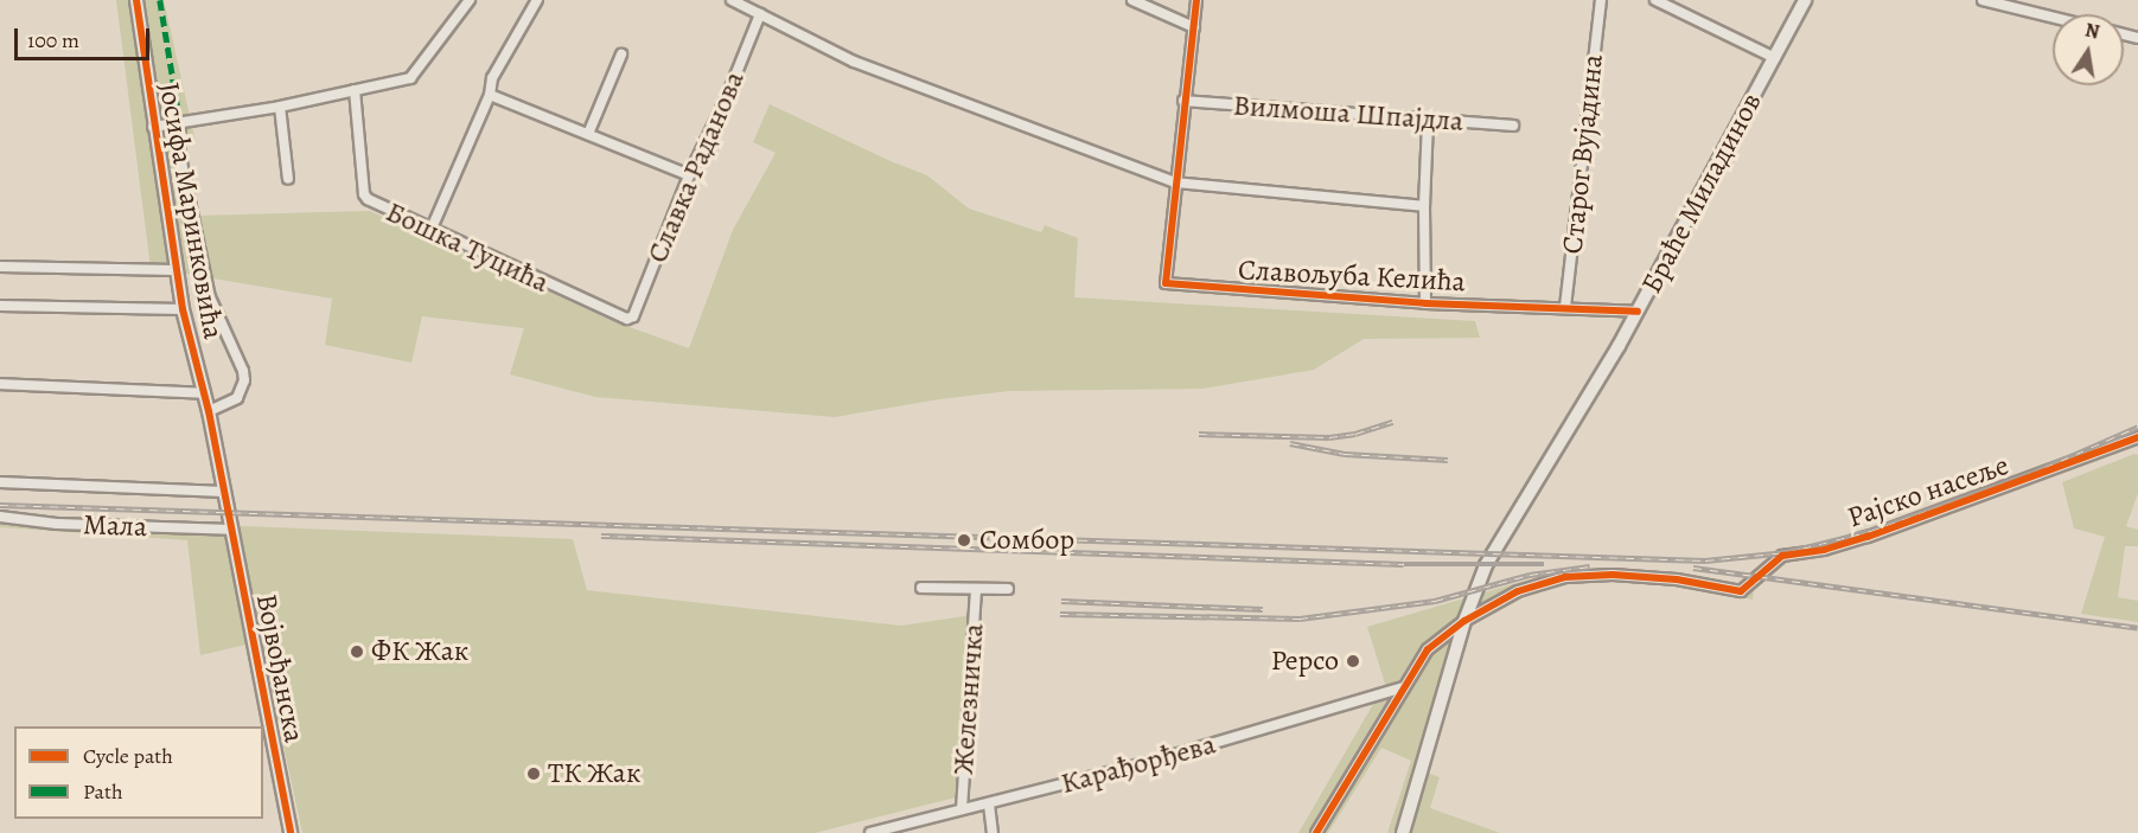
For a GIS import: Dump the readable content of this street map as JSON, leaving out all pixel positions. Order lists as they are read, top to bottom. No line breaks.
{"streets":{"main road":["Браће Миладинов","Јосифа Маринковића","Војвођанска"],"street":["Вилмоша Шпајдла","Старог Вујадина","Славка Раданова","Бошка Туцића","Славољуба Келића","Рајско насеље","Мала","Железничка","Карађорђева"]},"crossings":[["Старог Вујадина","Славољуба Келића"],["Славка Раданова","Бошка Туцића"],["Браће Миладинов","Славољуба Келића"],["Браће Миладинов","Рајско насеље"],["Јосифа Маринковића","Војвођанска"],["Мала","Војвођанска"],["Железничка","Карађорђева"]],"places":["Сомбор","ФК Жак","Pepco","ТК Жак"],"legend":["Cycle path","Path"],"scale_bar":"100 m","north":"top"}
